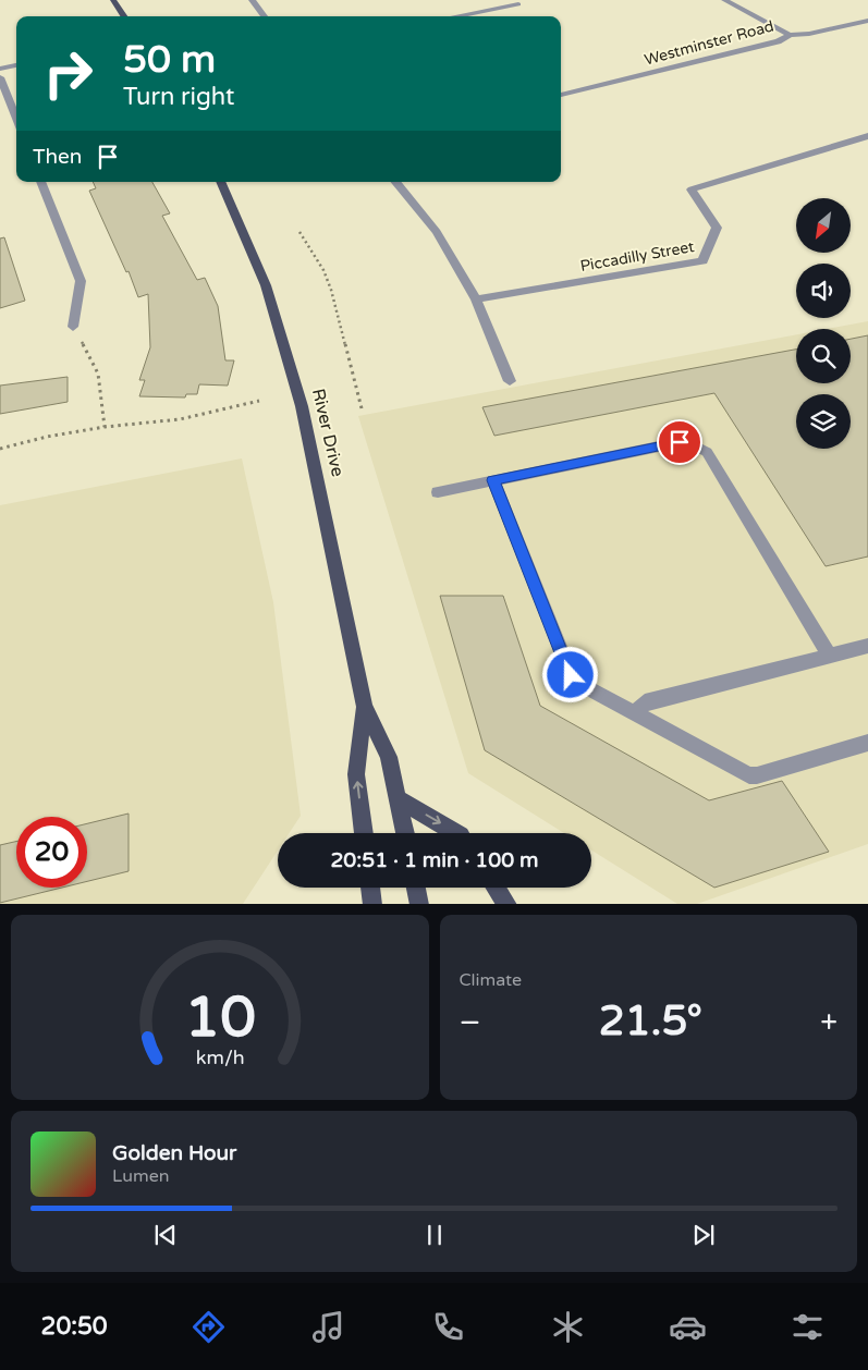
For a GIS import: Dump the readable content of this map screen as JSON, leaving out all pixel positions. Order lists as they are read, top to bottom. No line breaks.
{"streets":{"main road":["River Drive"],"street":["Westminster Road","Piccadilly Street"]},"north":"bottom left","page":{"turn":["50 m","Turn right"],"then":"Then","limit":"20","trip":"20:51 · 1 min · 100 m","tile":"Climate","heat":["−","21.5°","+"],"song":["Golden Hour","Lumen"],"tabs":"20:50","gauge":["10","km/h"]}}
